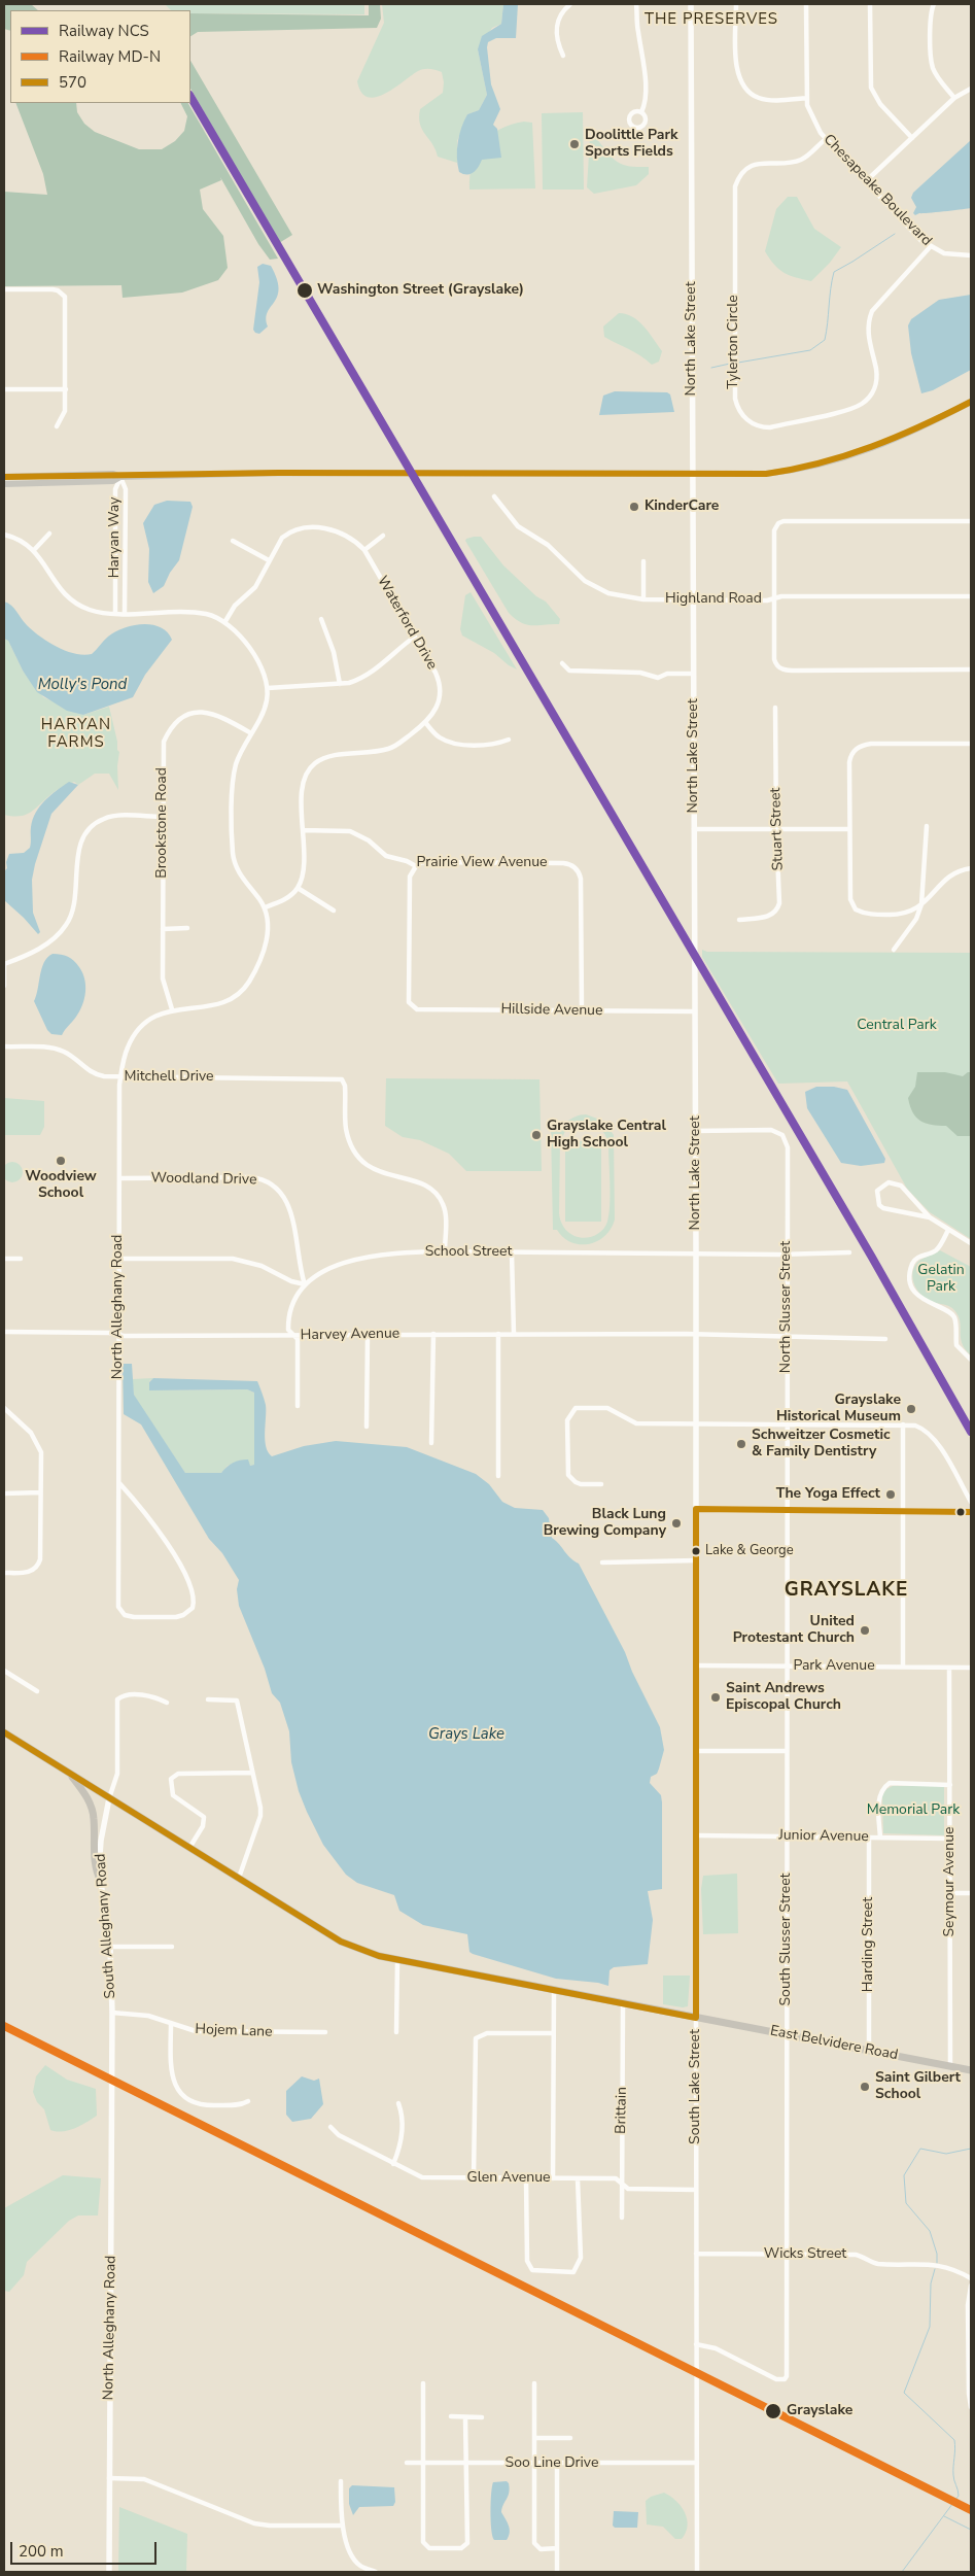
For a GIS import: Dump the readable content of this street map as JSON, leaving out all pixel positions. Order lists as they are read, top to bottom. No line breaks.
{"streets":{"main road":["East Belvidere Road"],"street":["Chesapeake Boulevard","North Lake Street","Tylerton Circle","Haryan Way","Highland Road","Waterford Drive","Brookstone Road","Stuart Street","Prairie View Avenue","Hillside Avenue","Mitchell Drive","Woodland Drive","School Street","North Alleghany Road","North Slusser Street","Harvey Avenue","Park Avenue","Junior Avenue","Seymour Avenue","South Alleghany Road","South Slusser Street","Harding Street","Hojem Lane","South Lake Street","Brittain","Glen Avenue","Wicks Street","Soo Line Drive"]},"crossings":[["North Lake Street","Highland Road"],["North Lake Street","Hillside Avenue"],["North Lake Street","School Street"],["North Lake Street","North Slusser Street"],["North Lake Street","Harvey Avenue"],["North Lake Street","South Lake Street"],["Waterford Drive","Prairie View Avenue"],["Brookstone Road","North Alleghany Road"],["Prairie View Avenue","Hillside Avenue"],["Mitchell Drive","School Street"],["Mitchell Drive","North Alleghany Road"],["Woodland Drive","School Street"],["Woodland Drive","North Alleghany Road"],["School Street","North Slusser Street"],["School Street","Harvey Avenue"],["North Alleghany Road","Harvey Avenue"],["North Alleghany Road","South Alleghany Road"],["North Slusser Street","Harvey Avenue"],["North Slusser Street","South Slusser Street"],["Park Avenue","Seymour Avenue"],["Park Avenue","South Slusser Street"],["Park Avenue","South Lake Street"],["Junior Avenue","Seymour Avenue"],["Junior Avenue","South Slusser Street"],["Junior Avenue","Harding Street"],["Junior Avenue","South Lake Street"],["Seymour Avenue","East Belvidere Road"],["South Alleghany Road","Hojem Lane"],["South Alleghany Road","East Belvidere Road"],["South Slusser Street","East Belvidere Road"],["South Slusser Street","South Lake Street"],["South Slusser Street","Wicks Street"],["Harding Street","East Belvidere Road"],["East Belvidere Road","South Lake Street"],["East Belvidere Road","Brittain"],["South Lake Street","Glen Avenue"],["South Lake Street","Wicks Street"],["South Lake Street","Soo Line Drive"],["Brittain","Glen Avenue"]],"districts":["THE PRESERVES","HARYAN FARMS","GRAYSLAKE"],"water":["Molly's Pond","Grays Lake"],"parks":["Central Park","Gelatin Park","Memorial Park"],"places":["Doolittle Park Sports Fields","Washington Street (Grayslake)","KinderCare","Grayslake Central High School","Woodview School","Grayslake Historical Museum","Schweitzer Cosmetic & Family Dentistry","The Yoga Effect","Black Lung Brewing Company","Lake & George","United Protestant Church","Saint Andrews Episcopal Church","Saint Gilbert School","Grayslake"],"lines":["rail line NCS","transit line 570","rail line MD-N"],"legend":["Railway NCS","Railway MD-N","570"],"scale_bar":"200 m"}
